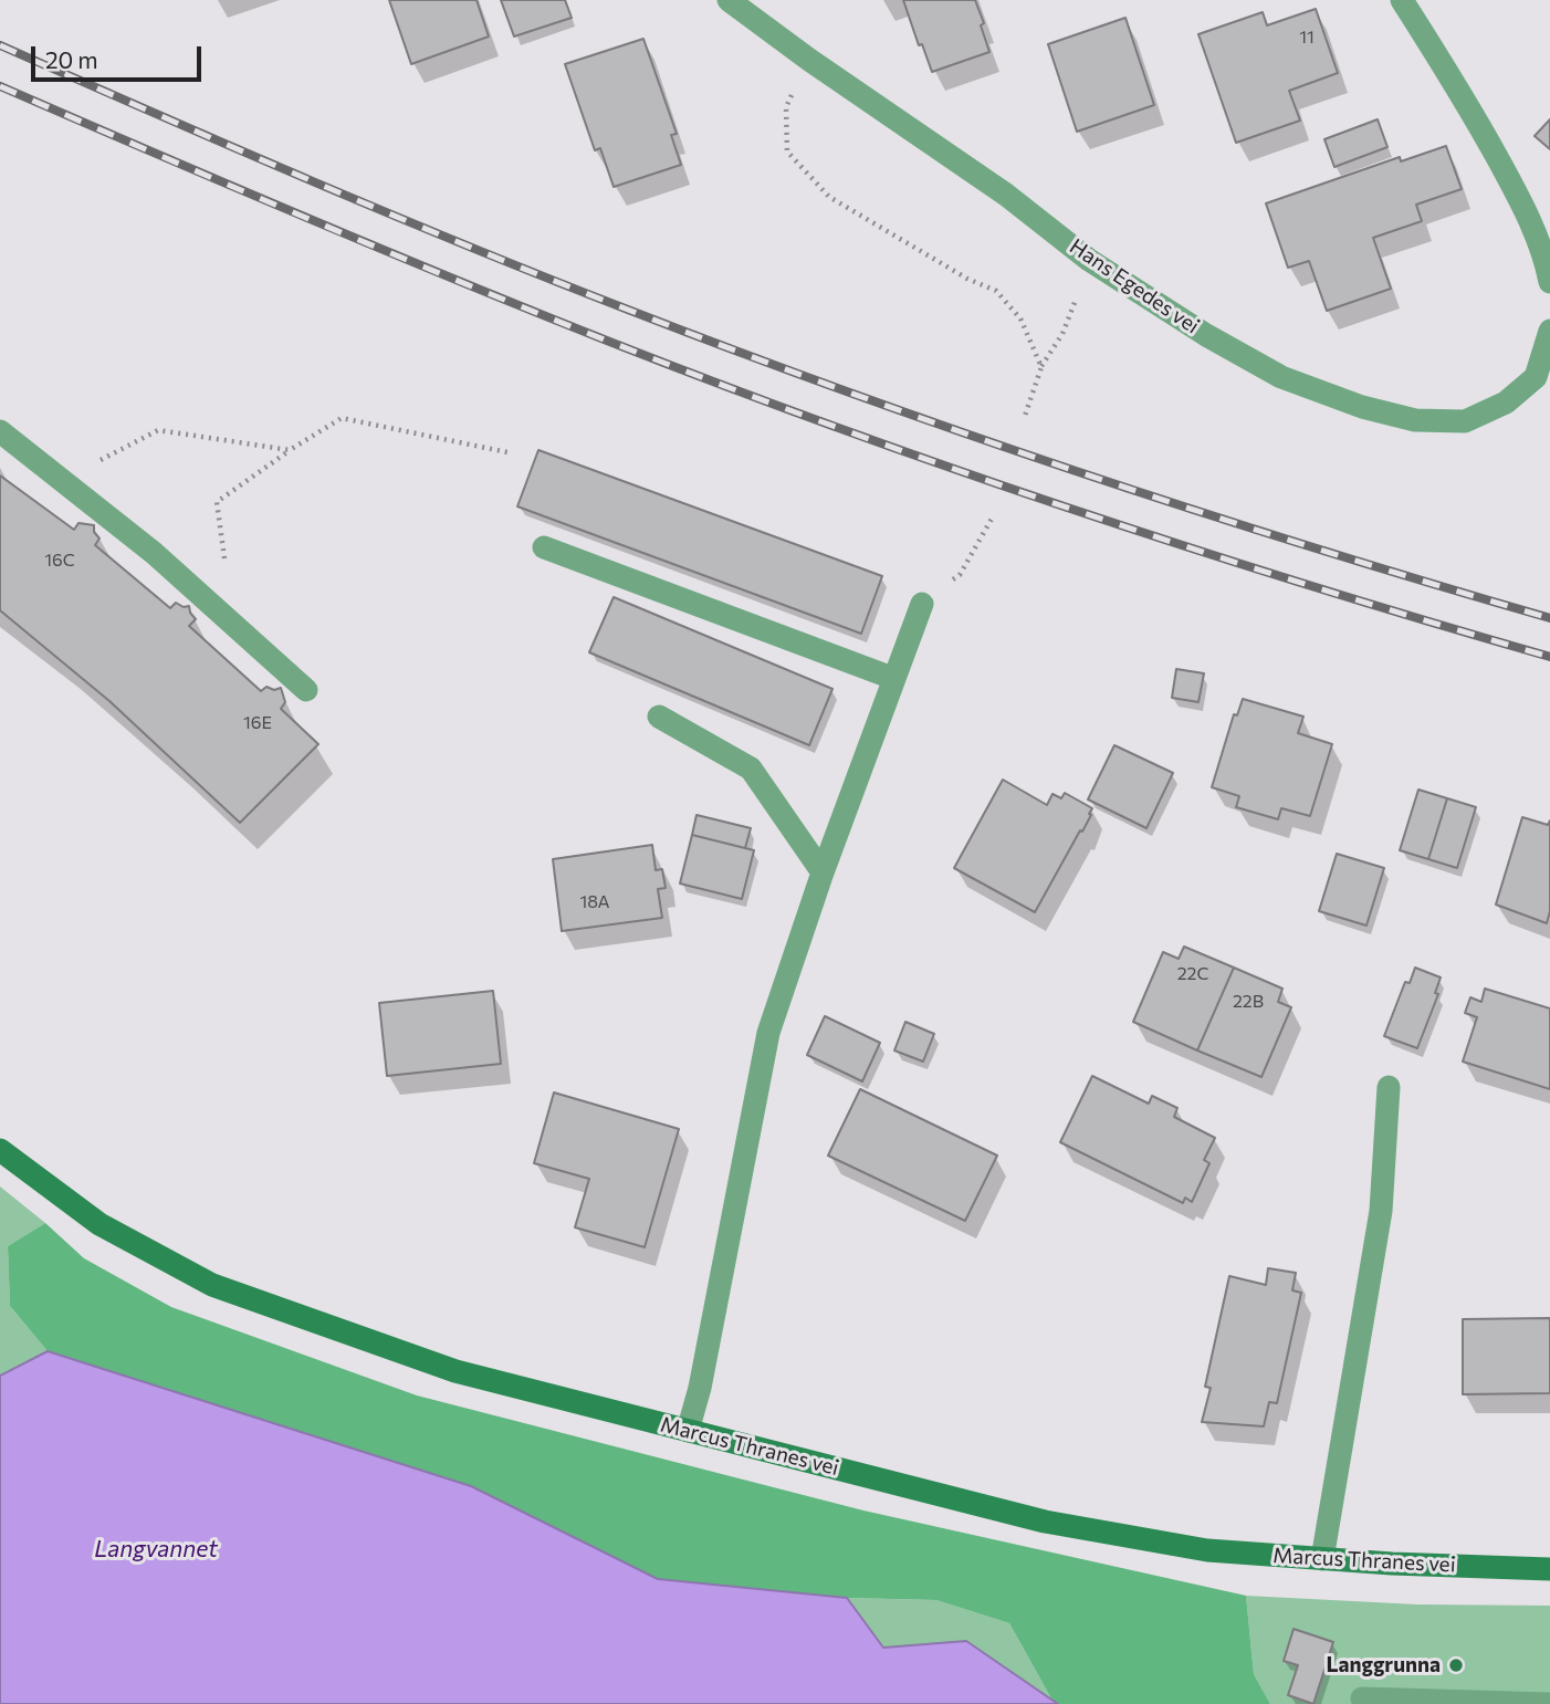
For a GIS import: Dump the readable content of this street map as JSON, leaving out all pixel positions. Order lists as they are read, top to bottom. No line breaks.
{"streets":{"main road":["Marcus Thranes vei"],"street":["Hans Egedes vei"]},"water":["Langvannet"],"places":["Langgrunna"],"house_numbers":["11","16C","16E","18A","22C","22B"],"scale_bar":"20 m"}
